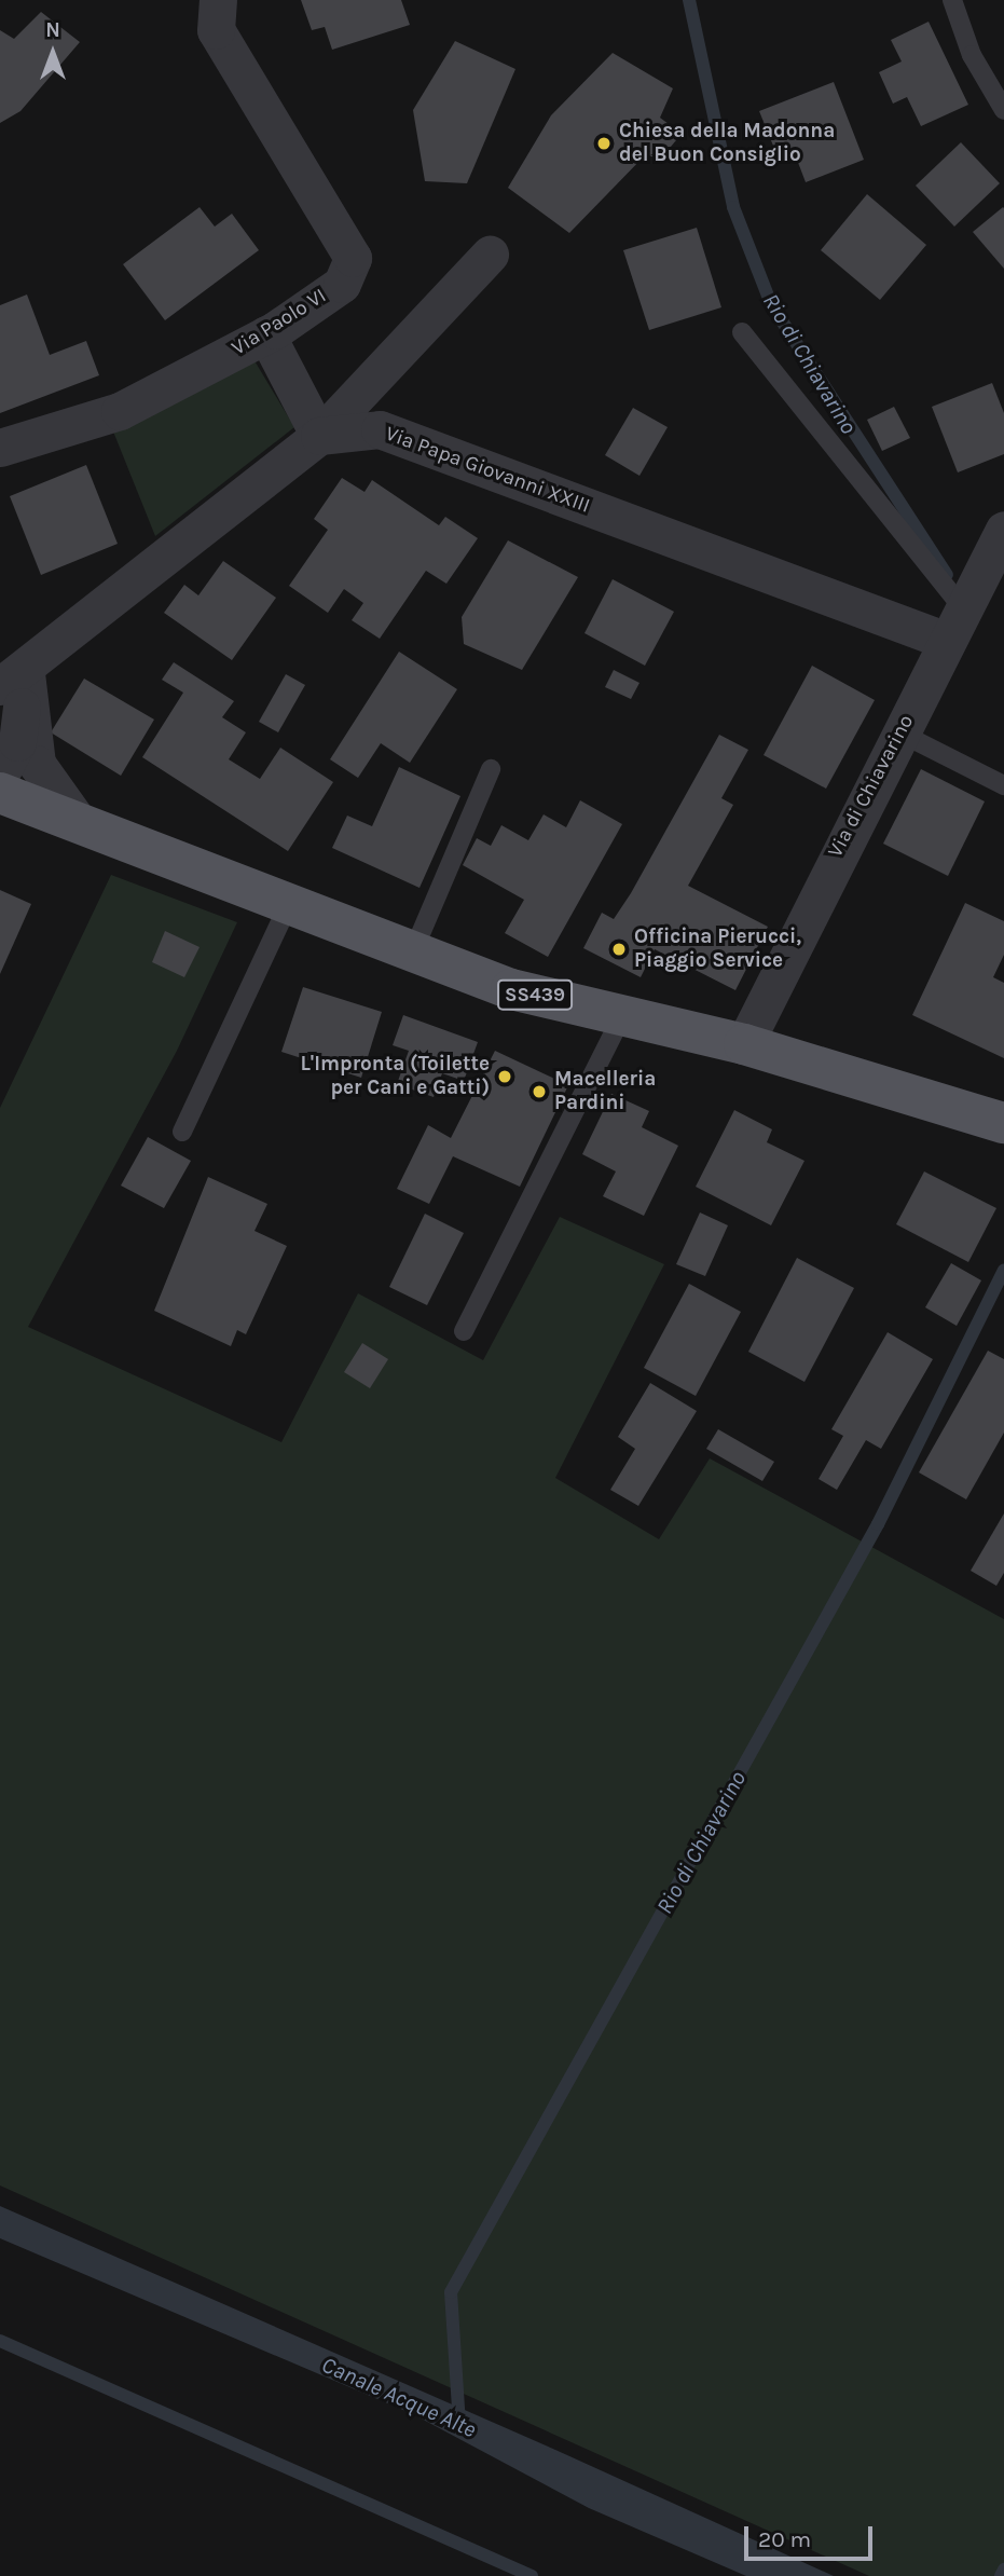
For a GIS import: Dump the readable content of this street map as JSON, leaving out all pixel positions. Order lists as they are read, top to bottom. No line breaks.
{"streets":{"main road":["SS439"],"street":["Via Paolo VI","Via Papa Giovanni XXIII","Via di Chiavarino"]},"crossings":[["Via Papa Giovanni XXIII","Via di Chiavarino"],["Via di Chiavarino","SS439"]],"water":["Rio di Chiavarino","Canale Acque Alte"],"places":["Chiesa della Madonna del Buon Consiglio","Officina Pierucci, Piaggio Service","L'Impronta (Toilette per Cani e Gatti)","Macelleria Pardini"],"scale_bar":"20 m","north":"top"}
